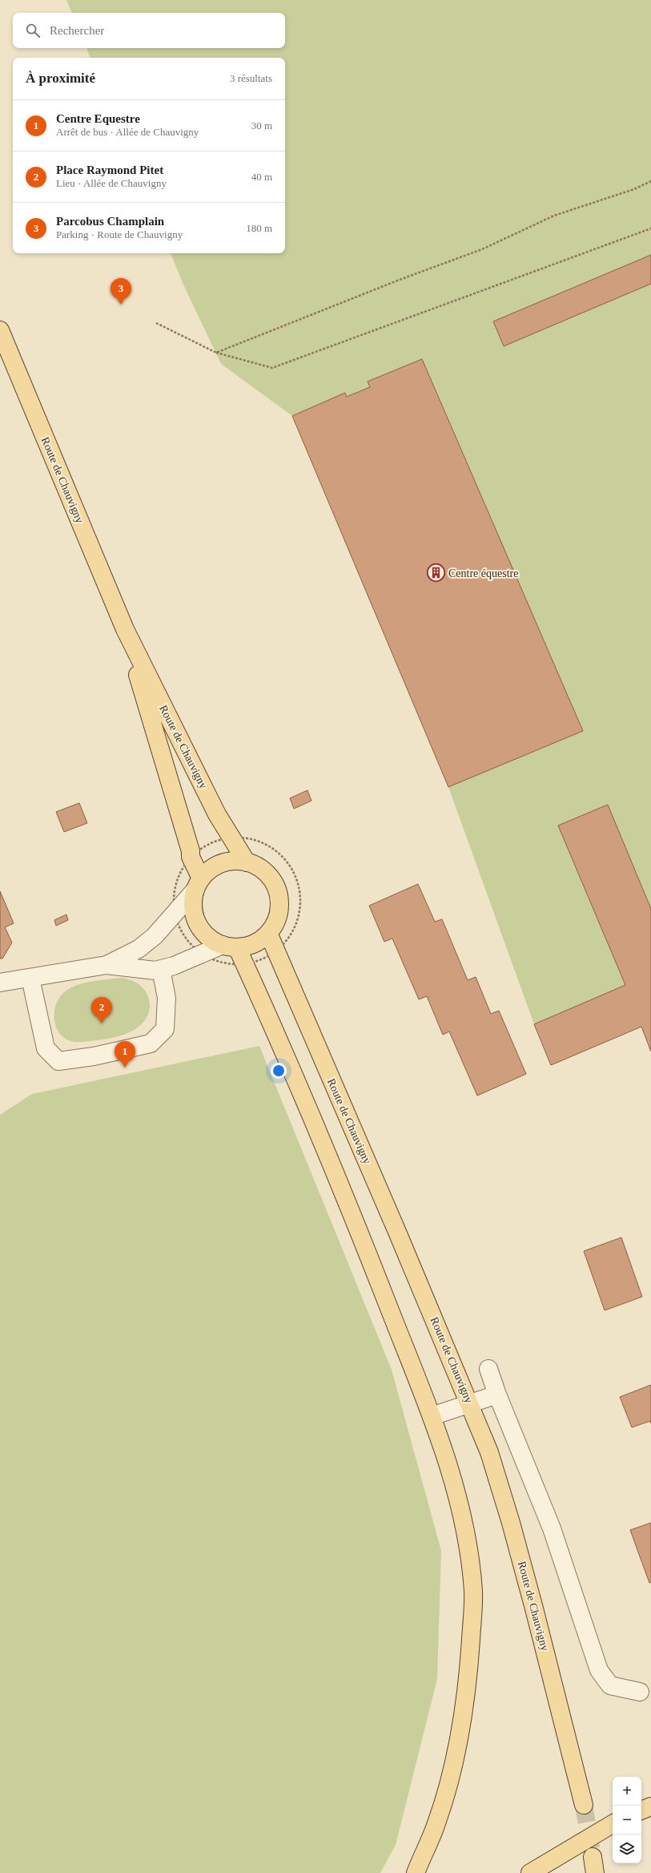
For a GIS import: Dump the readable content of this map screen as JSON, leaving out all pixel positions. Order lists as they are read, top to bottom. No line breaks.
{"streets":{"main road":["Route de Chauvigny"]},"places":{"building":["Centre équestre"]},"page":{"search":"Rechercher","heading":["À proximité","3 résultats"],"list":[{"mark":"1","name":"Centre Equestre","note":"Arrêt de bus · Allée de Chauvigny","value":"30 m"},{"mark":"2","name":"Place Raymond Pitet","note":"Lieu · Allée de Chauvigny","value":"40 m"},{"mark":"3","name":"Parcobus Champlain","note":"Parking · Route de Chauvigny","value":"180 m"}],"pins":["3","2","1"],"map_buttons":["+","−"]}}
